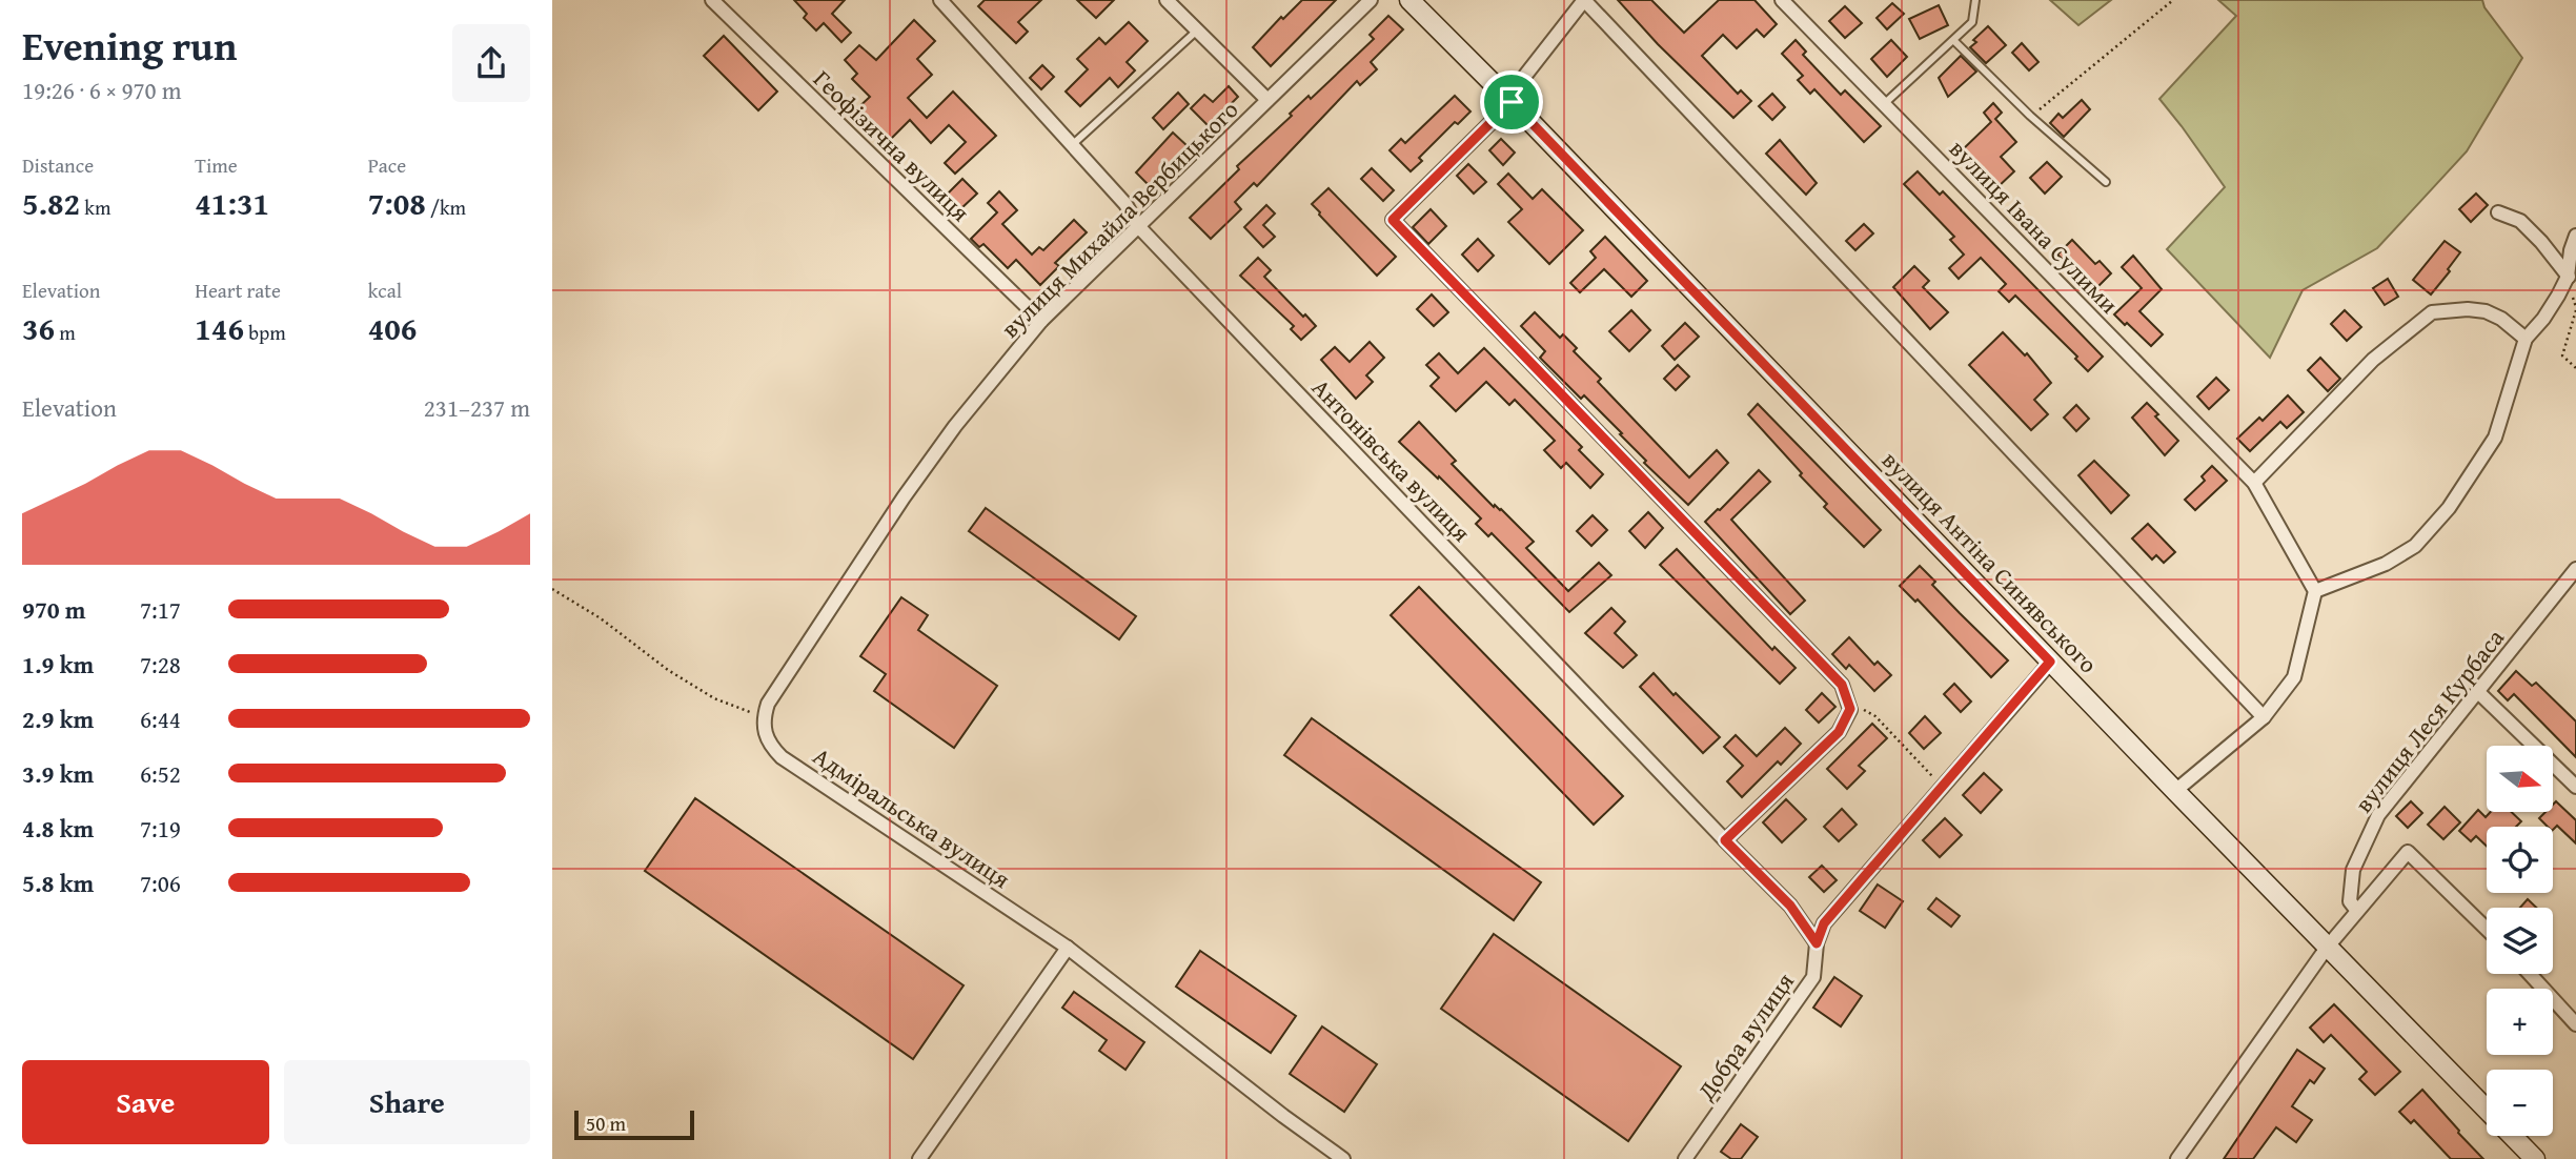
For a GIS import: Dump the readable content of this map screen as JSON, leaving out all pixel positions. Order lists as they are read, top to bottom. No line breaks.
{"streets":{"street":["Геофізична вулиця","вулиця Михайла Вербицького","вулиця Івана Сулими","Антонівська вулиця","вулиця Антіна Синявського","вулиця Леся Курбаса","Адміральська вулиця","Добра вулиця"]},"crossings":[["Геофізична вулиця","вулиця Михайла Вербицького"],["вулиця Михайла Вербицького","Антонівська вулиця"],["вулиця Михайла Вербицького","Адміральська вулиця"],["Антонівська вулиця","Добра вулиця"],["вулиця Антіна Синявського","Добра вулиця"]],"scale_bar":"50 m","north":"right","page":{"heading":["Evening run","19:26 · 6 × 970 m"],"stats":[["Distance","5.82 km"],["Time","41:31"],["Pace","7:08 /km"],["Elevation","36 m"],["Heart rate","146 bpm"],["kcal","406"]],"chart":["Elevation","231–237 m"],"list":[{"name":"970 m","note":"7:17"},{"name":"1.9 km","note":"7:28"},{"name":"2.9 km","note":"6:44"},{"name":"3.9 km","note":"6:52"},{"name":"4.8 km","note":"7:19"},{"name":"5.8 km","note":"7:06"}],"map_buttons":["+","−"],"buttons":["Save","Share"],"scale":"50 m"}}
